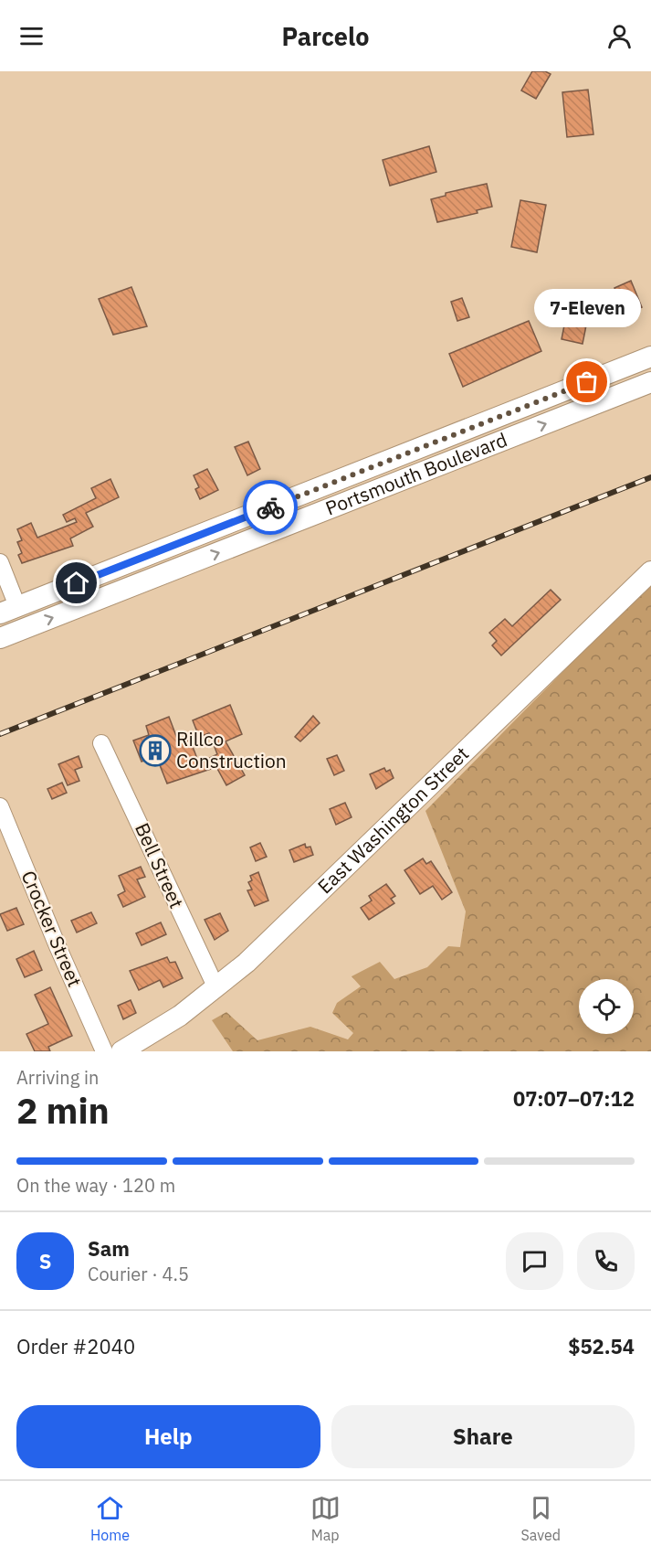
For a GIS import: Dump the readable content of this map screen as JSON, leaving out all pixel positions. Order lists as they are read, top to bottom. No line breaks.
{"streets":{"main road":["Portsmouth Boulevard","East Washington Street"],"street":["Bell Street","Crocker Street"]},"crossings":[["East Washington Street","Bell Street"]],"places":{"other":["7-Eleven"],"building":["Rillco Construction"]},"page":{"header":"Parcelo","bubble":"7-Eleven","heading":["2 min","Arriving in","07:07–07:12"],"panel":["Sam","Courier · 4.5","Order #2040","$52.54"],"bar":"On the way · 120 m","round":"S","buttons":["Help","Share"],"tabs":["Home","Map","Saved"]}}
